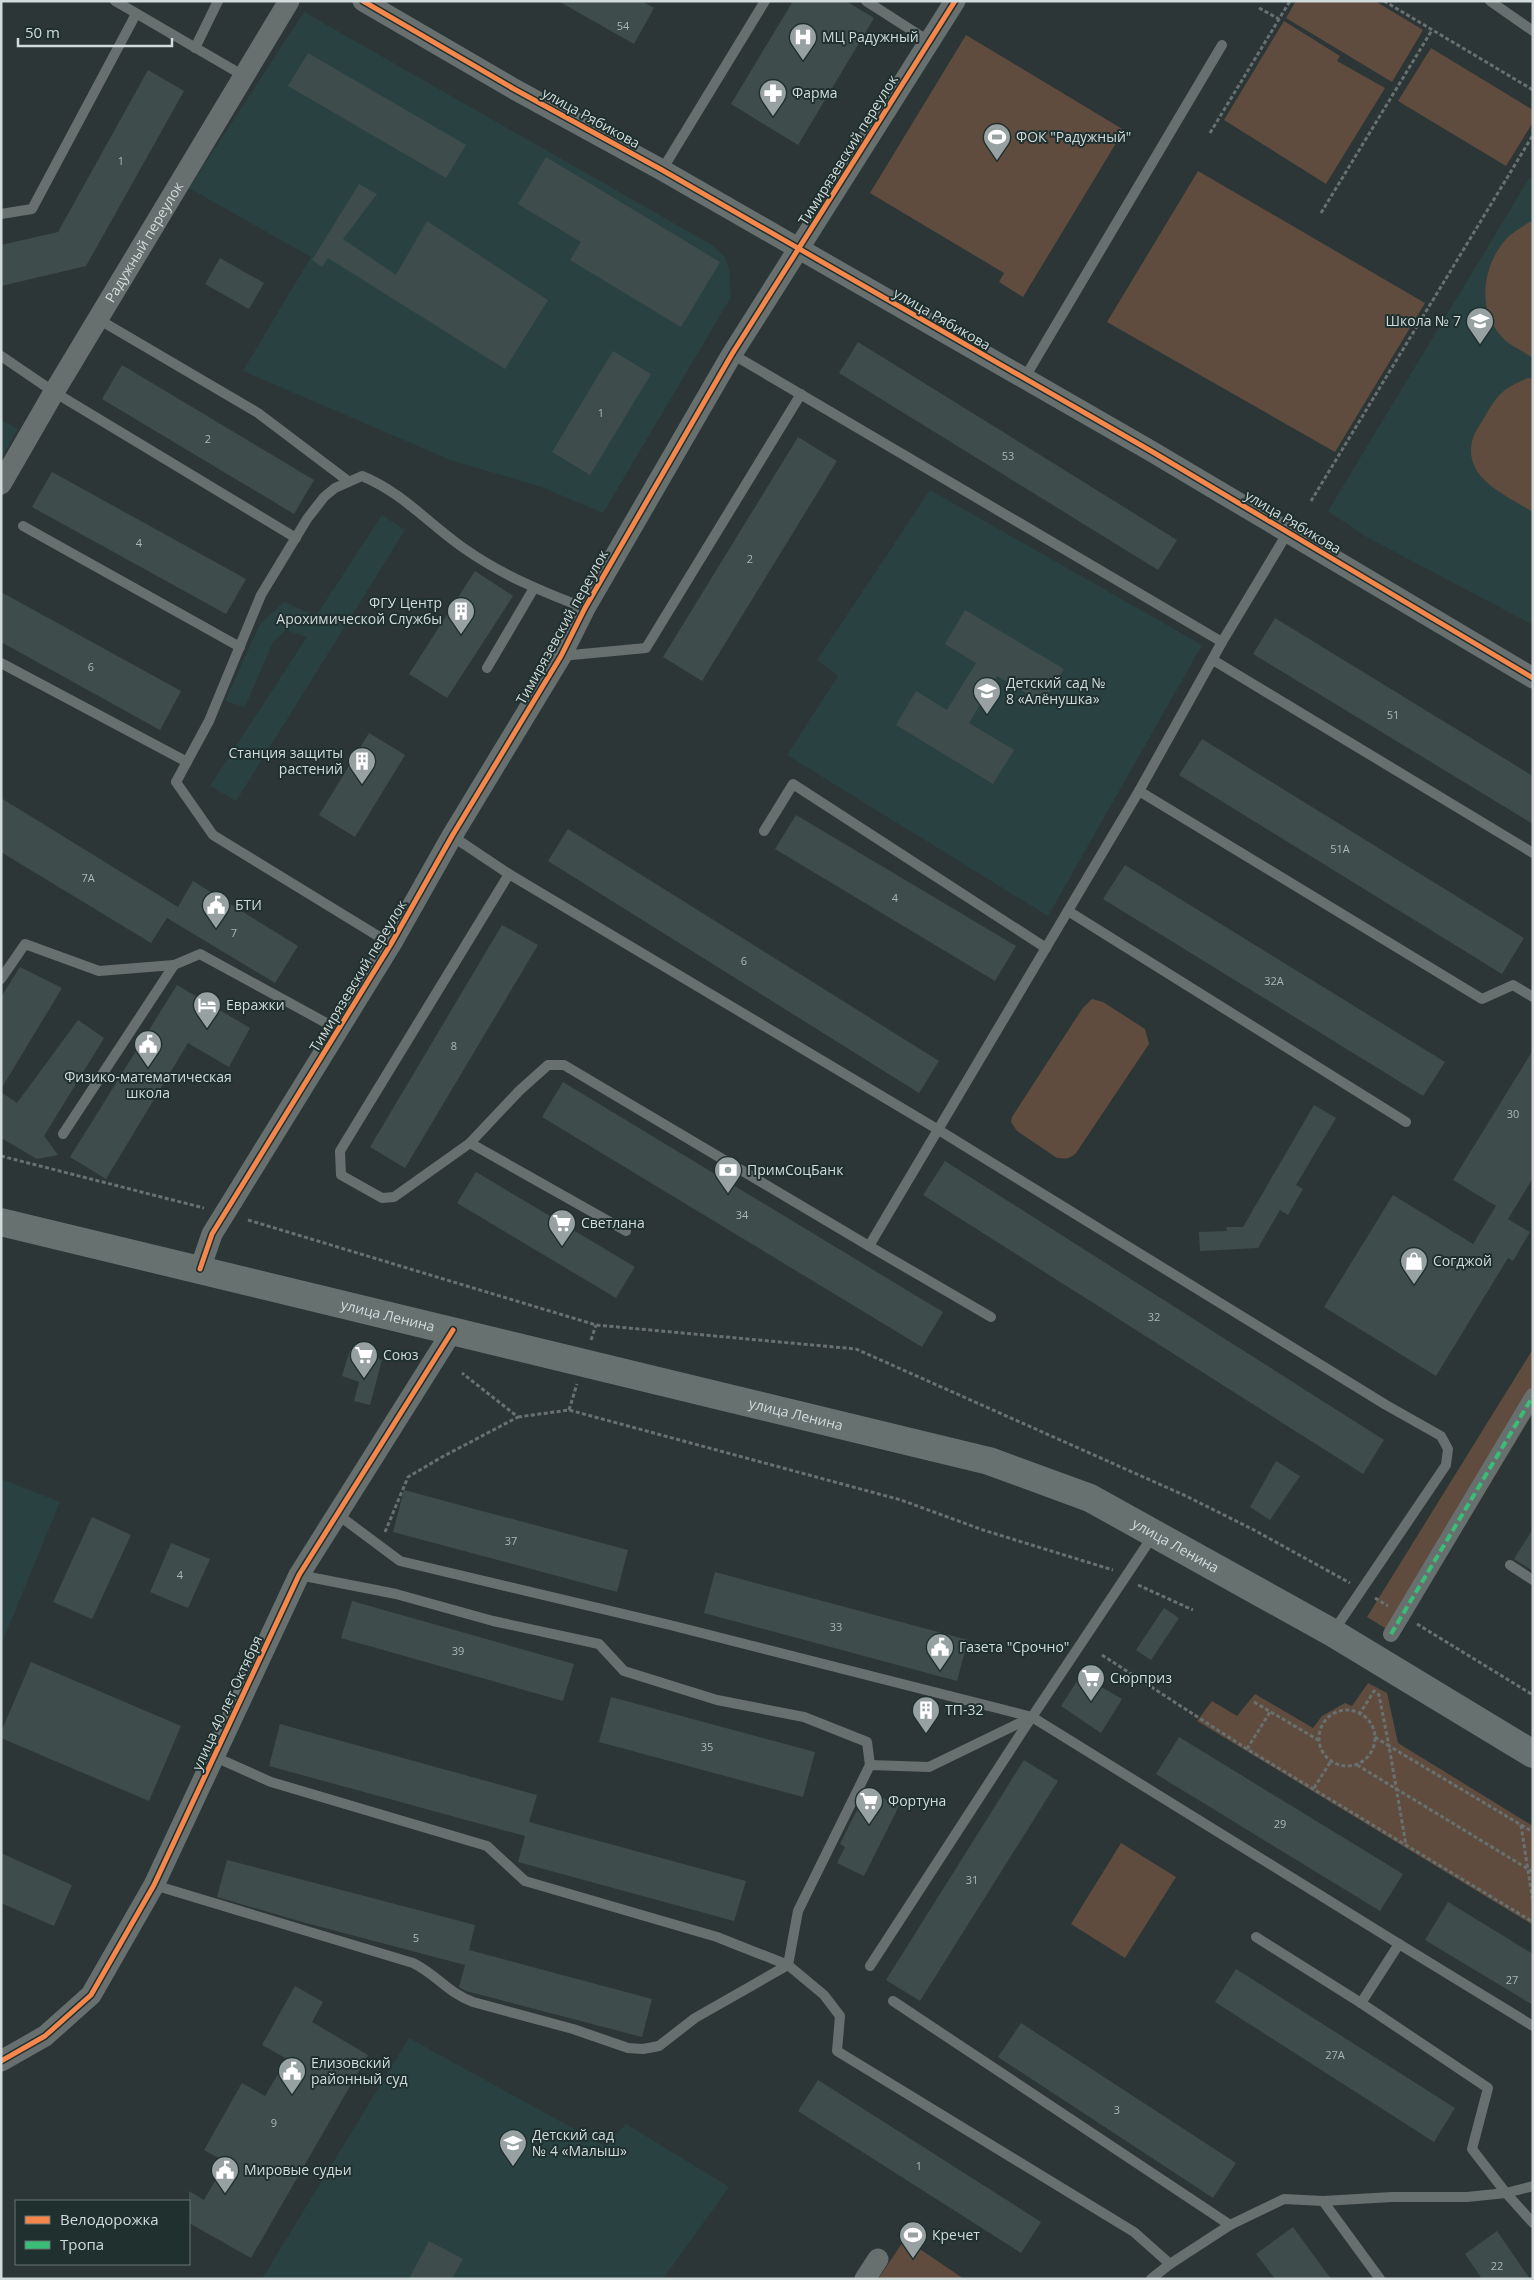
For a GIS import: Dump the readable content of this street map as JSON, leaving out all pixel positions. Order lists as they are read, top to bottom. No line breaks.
{"streets":{"main road":["улица Ленина"],"street":["улица Рябикова","Тимирязевский переулок","Радужный переулок","улица 40 лет Октября"]},"crossings":[["улица Рябикова","Тимирязевский переулок"],["Тимирязевский переулок","улица Ленина"],["улица Ленина","улица 40 лет Октября"]],"places":{"hospital":["МЦ Радужный"],"pharmacy":["Фарма"],"sports":["ФОК \"Радужный\"","Кречет"],"school or university":["Школа № 7","Детский сад № 8 «Алёнушка»","Детский сад № 4 «Малыш»"],"building":["ФГУ Центр Арохимической Службы","Станция защиты растений","ТП-32"],"public building":["БТИ","Физико-математическая школа","Газета \"Срочно\"","Елизовский районный суд","Мировые судьи"],"hotel":["Евражки"],"bank":["ПримСоцБанк"],"supermarket":["Светлана","Союз","Сюрприз","Фортуна"],"shop":["Согджой"]},"house_numbers":["54","1","1","2","53","4","2","6","51","51А","7А","4","7","6","32А","8","30","34","32","37","4","33","39","35","29","31","5","27","27А","3","9","1","22"],"legend":["Велодорожка","Тропа"],"scale_bar":"50 m"}
